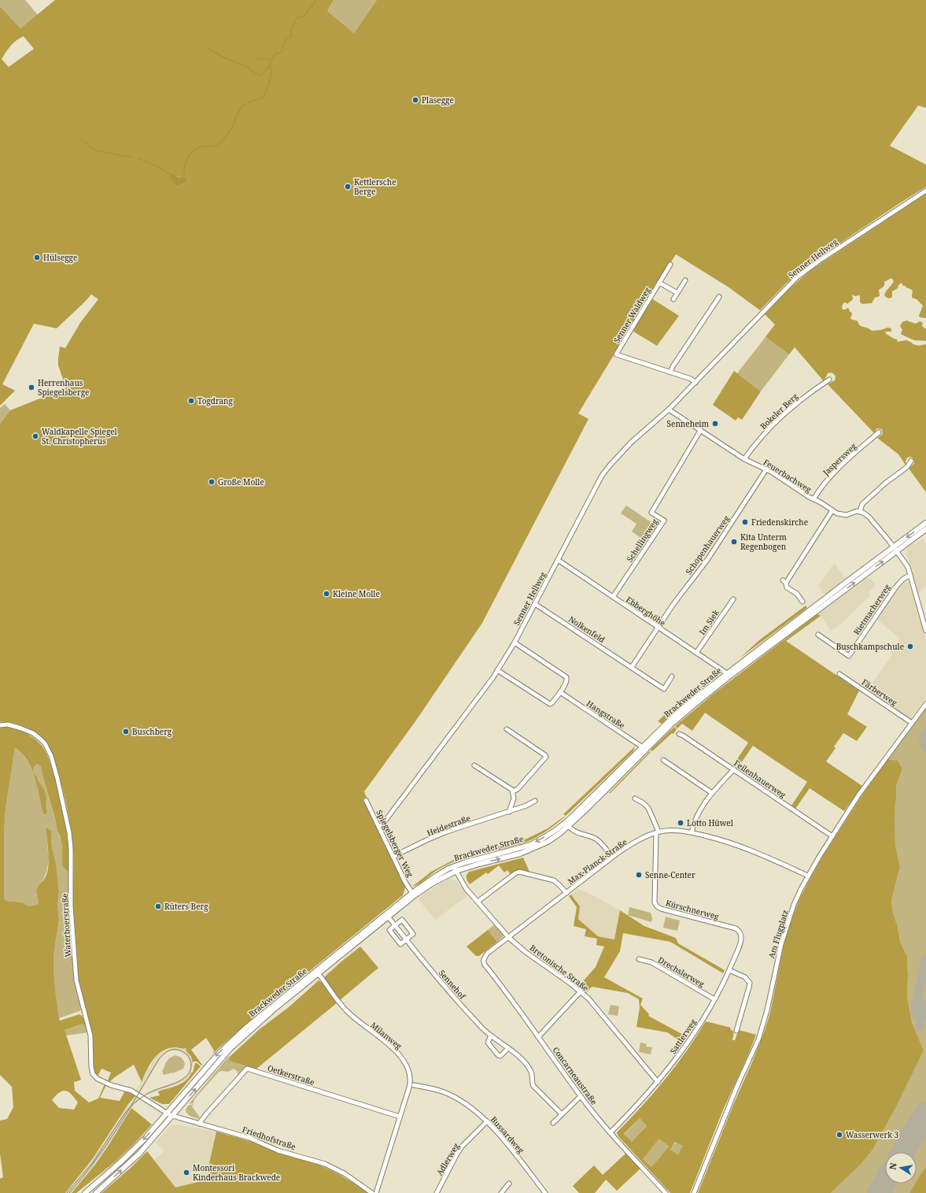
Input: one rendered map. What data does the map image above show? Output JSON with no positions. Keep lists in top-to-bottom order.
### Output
{
  "streets": {
    "main road": ["Brackweder Straße"],
    "street": [
      "Senner Hellweg",
      "Senner Waldweg",
      "Bokeler Berg",
      "Jaspersweg",
      "Feuerbachweg",
      "Schellingweg",
      "Schopenhauerweg",
      "Rietmacherweg",
      "Ebberghöhe",
      "Im Siek",
      "Nolkenfeld",
      "Färberweg",
      "Hangstraße",
      "Feilenhauerweg",
      "Heidestraße",
      "Spiegelsberger Weg",
      "Max-Planck-Straße",
      "Kürschnerweg",
      "Waterboerstraße",
      "Am Flugplatz",
      "Bretonische Straße",
      "Drechslerweg",
      "Sennehof",
      "Milanweg",
      "Sattlerweg",
      "Oetkerstraße",
      "Concarneaustraße",
      "Bussardweg",
      "Friedhofstraße",
      "Adlerweg"
    ]
  },
  "crossings": [
    ["Senner Hellweg", "Feuerbachweg"],
    ["Senner Hellweg", "Ebberghöhe"],
    ["Senner Hellweg", "Nolkenfeld"],
    ["Senner Hellweg", "Spiegelsberger Weg"],
    ["Bokeler Berg", "Feuerbachweg"],
    ["Jaspersweg", "Feuerbachweg"],
    ["Feuerbachweg", "Schellingweg"],
    ["Feuerbachweg", "Schopenhauerweg"],
    ["Schellingweg", "Ebberghöhe"],
    ["Schopenhauerweg", "Ebberghöhe"],
    ["Ebberghöhe", "Im Siek"],
    ["Ebberghöhe", "Brackweder Straße"],
    ["Brackweder Straße", "Hangstraße"],
    ["Brackweder Straße", "Spiegelsberger Weg"],
    ["Brackweder Straße", "Waterboerstraße"],
    ["Brackweder Straße", "Bretonische Straße"],
    ["Brackweder Straße", "Sennehof"],
    ["Brackweder Straße", "Milanweg"],
    ["Brackweder Straße", "Friedhofstraße"],
    ["Färberweg", "Am Flugplatz"],
    ["Feilenhauerweg", "Am Flugplatz"],
    ["Heidestraße", "Spiegelsberger Weg"],
    ["Max-Planck-Straße", "Kürschnerweg"],
    ["Max-Planck-Straße", "Am Flugplatz"],
    ["Max-Planck-Straße", "Bretonische Straße"],
    ["Max-Planck-Straße", "Concarneaustraße"],
    ["Kürschnerweg", "Sattlerweg"],
    ["Waterboerstraße", "Friedhofstraße"],
    ["Bretonische Straße", "Sattlerweg"],
    ["Drechslerweg", "Sattlerweg"],
    ["Milanweg", "Oetkerstraße"],
    ["Sattlerweg", "Concarneaustraße"],
    ["Oetkerstraße", "Friedhofstraße"],
    ["Bussardweg", "Adlerweg"]
  ],
  "places": [
    "Plasegge",
    "Kettlersche Berge",
    "Hülsegge",
    "Herrenhaus Spiegelsberge",
    "Togdrang",
    "Senneheim",
    "Waldkapelle Spiegel St. Christopherus",
    "Große Molle",
    "Friedenskirche",
    "Kita Unterm Regenbogen",
    "Kleine Molle",
    "Buschkampschule",
    "Buschberg",
    "Lotto Hüwel",
    "Senne-Center",
    "Rüters Berg",
    "Wasserwerk 3",
    "Montessori Kinderhaus Brackwede"
  ],
  "north": "left"
}
